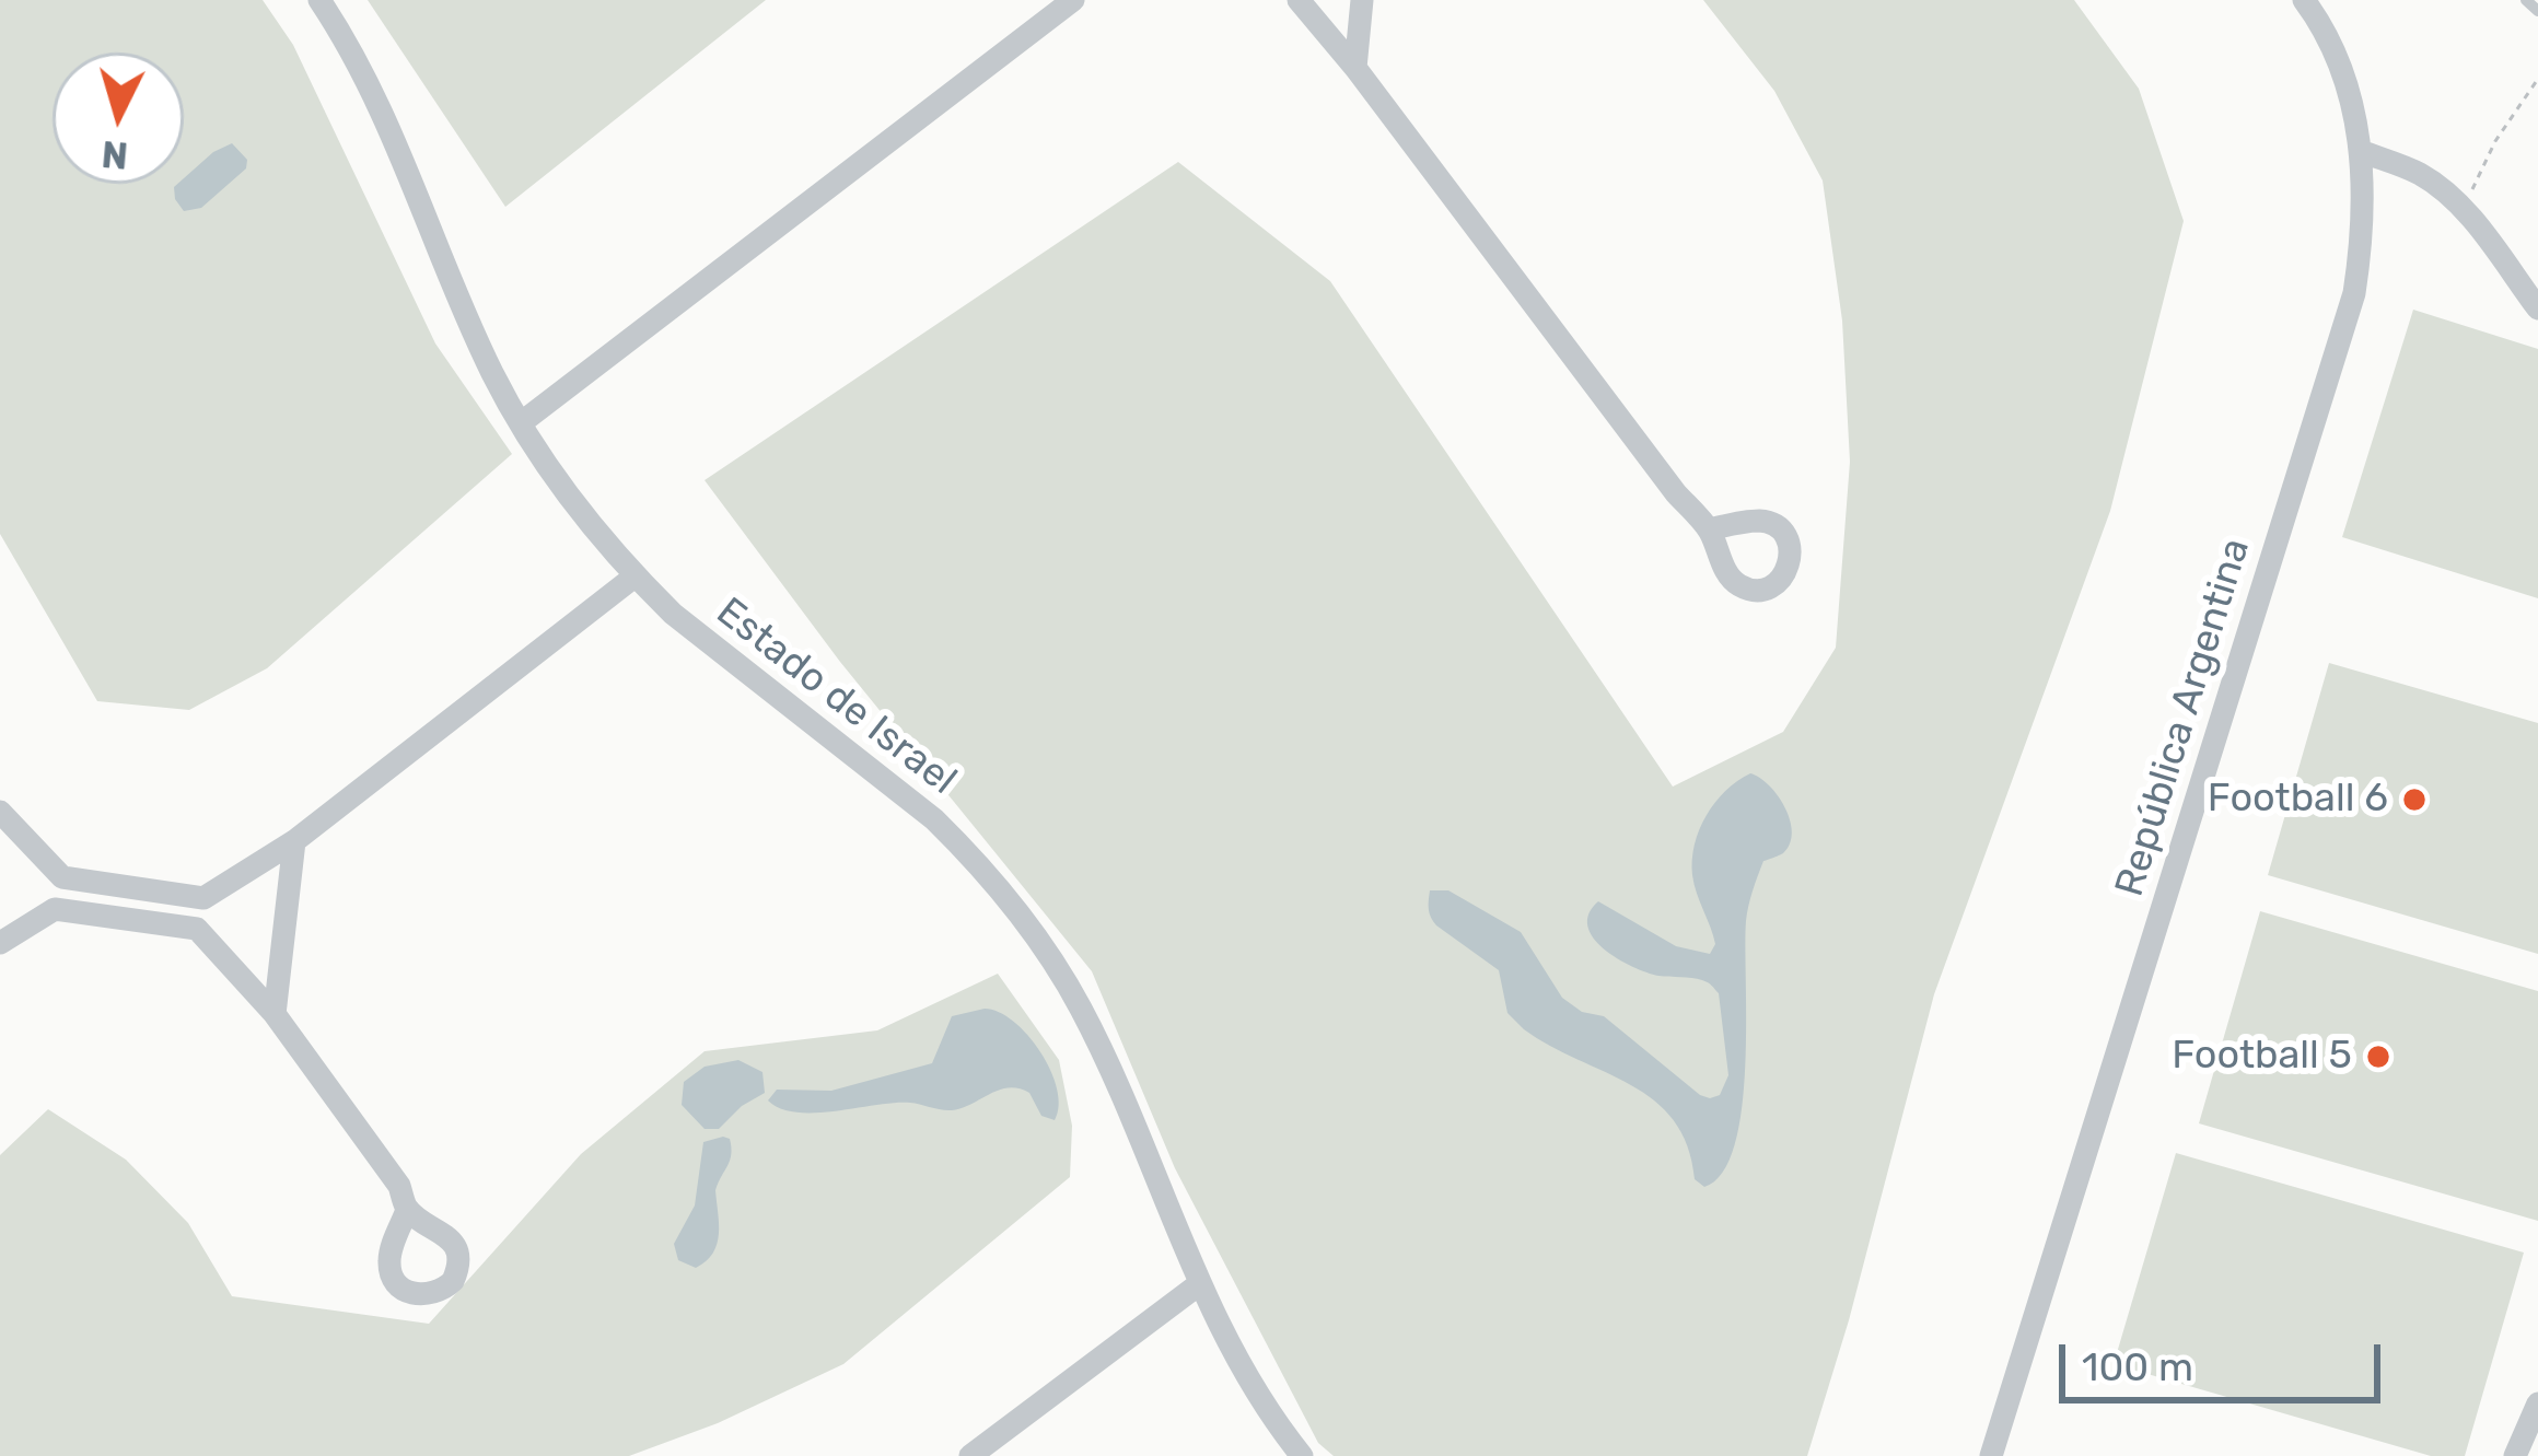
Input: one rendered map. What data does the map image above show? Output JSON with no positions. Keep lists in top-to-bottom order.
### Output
{
  "streets": {
    "street": ["Estado de Israel", "República Argentina"]
  },
  "places": ["Football 6", "Football 5"],
  "scale_bar": "100 m",
  "north": "bottom"
}
